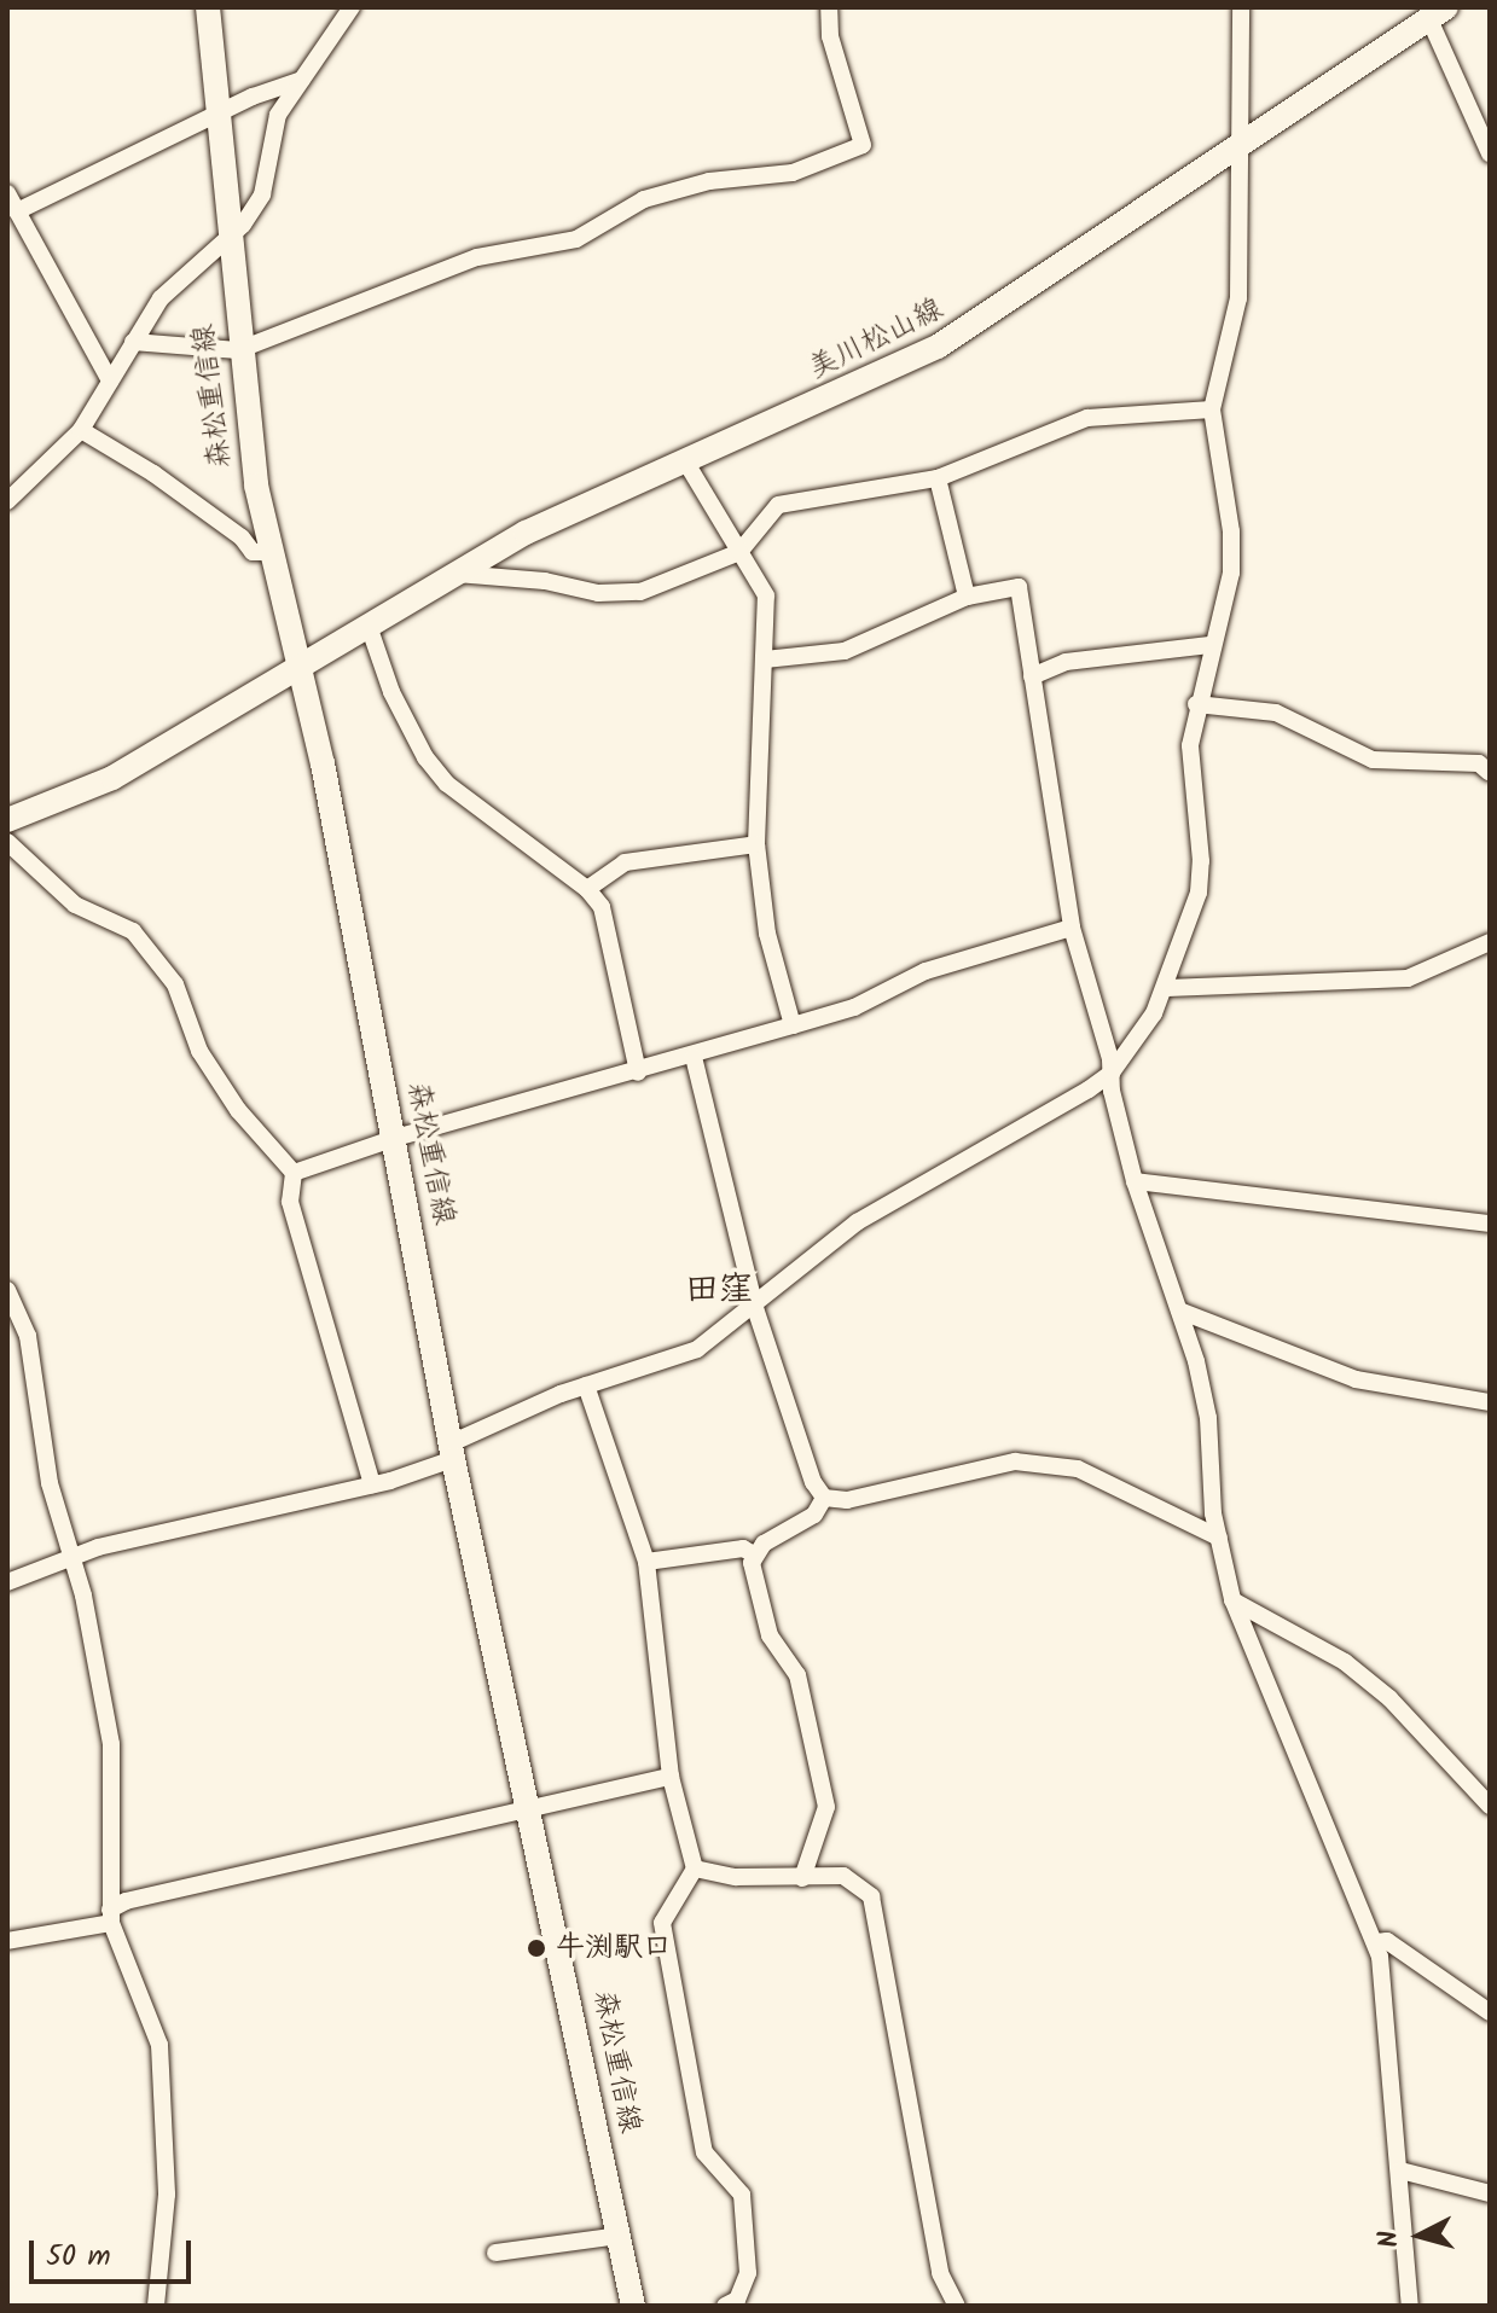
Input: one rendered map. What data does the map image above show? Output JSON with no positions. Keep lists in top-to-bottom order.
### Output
{
  "streets": {
    "main road": ["美川松山線", "森松重信線"]
  },
  "crossings": [
    ["美川松山線", "森松重信線"]
  ],
  "districts": ["田窪"],
  "places": ["牛渕駅口"],
  "scale_bar": "50 m",
  "north": "left"
}
